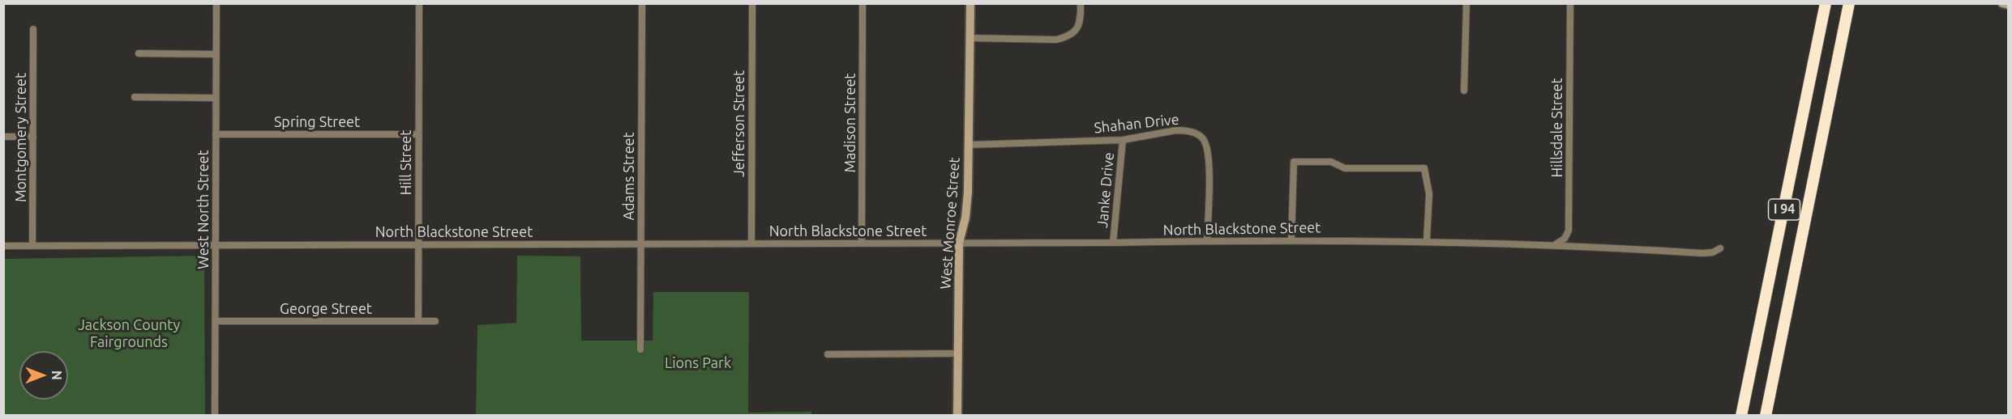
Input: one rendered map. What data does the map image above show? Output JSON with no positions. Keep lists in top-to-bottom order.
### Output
{
  "streets": {
    "highway": ["I 94"],
    "street": [
      "Spring Street",
      "Madison Street",
      "Jefferson Street",
      "Shahan Drive",
      "Hillsdale Street",
      "Montgomery Street",
      "Hill Street",
      "Adams Street",
      "Janke Drive",
      "West North Street",
      "West Monroe Street",
      "North Blackstone Street",
      "George Street"
    ]
  },
  "crossings": [
    ["Spring Street", "Hill Street"],
    ["Spring Street", "West North Street"],
    ["Madison Street", "North Blackstone Street"],
    ["Jefferson Street", "North Blackstone Street"],
    ["Shahan Drive", "Janke Drive"],
    ["Shahan Drive", "West Monroe Street"],
    ["Shahan Drive", "North Blackstone Street"],
    ["Hillsdale Street", "North Blackstone Street"],
    ["Montgomery Street", "North Blackstone Street"],
    ["Hill Street", "North Blackstone Street"],
    ["Hill Street", "George Street"],
    ["Adams Street", "North Blackstone Street"],
    ["Janke Drive", "North Blackstone Street"],
    ["West North Street", "North Blackstone Street"],
    ["West North Street", "George Street"],
    ["West Monroe Street", "North Blackstone Street"]
  ],
  "parks": ["Jackson County Fairgrounds", "Lions Park"],
  "north": "right"
}
